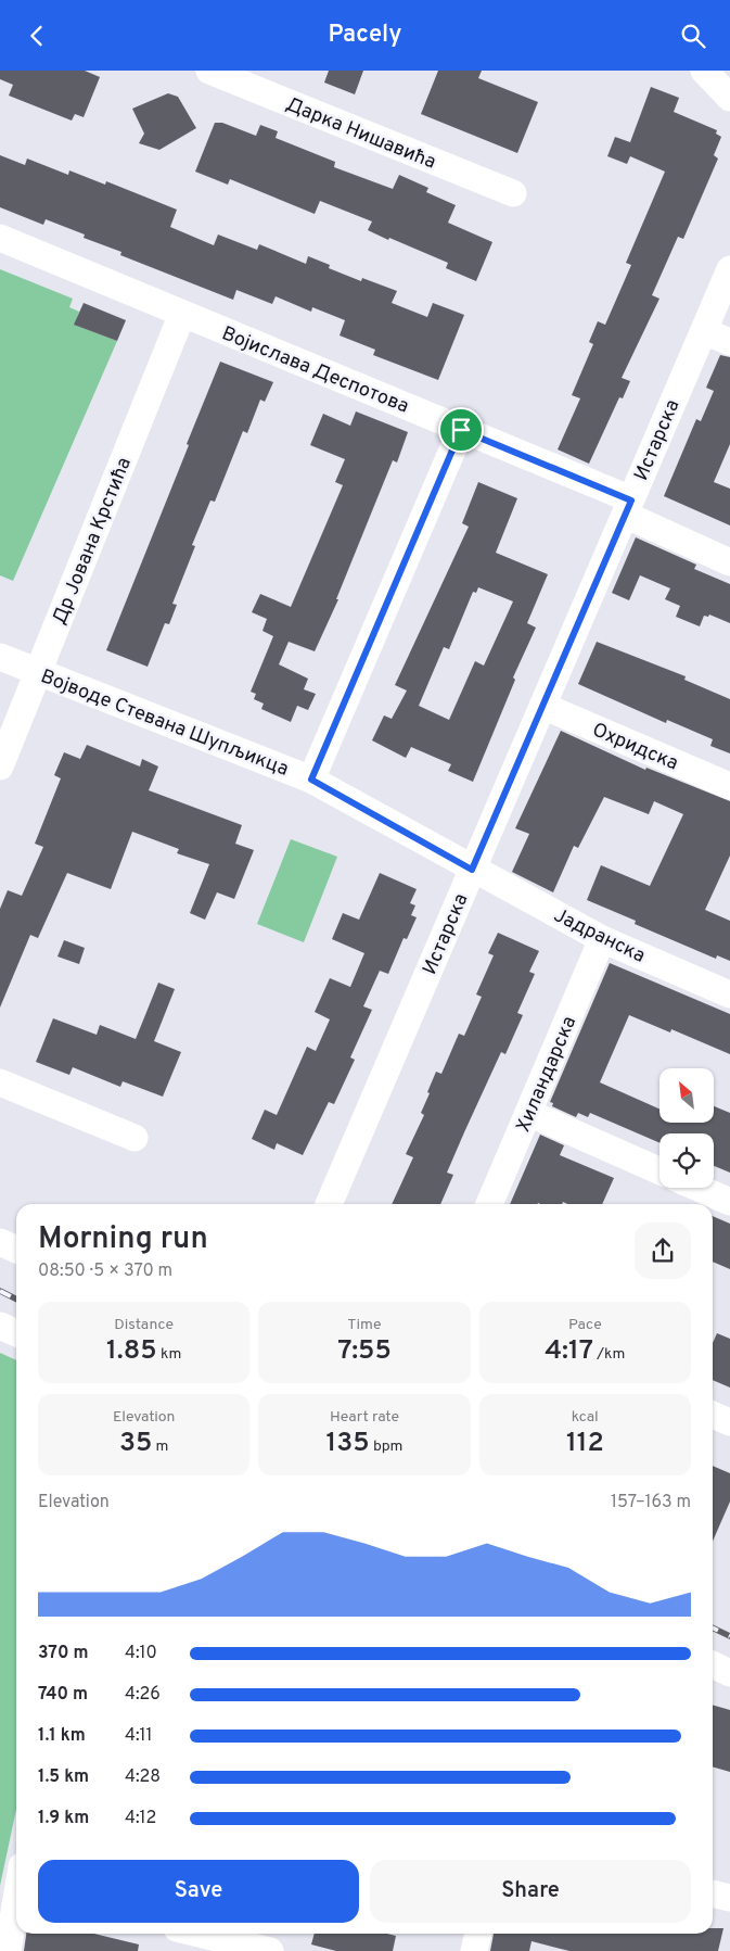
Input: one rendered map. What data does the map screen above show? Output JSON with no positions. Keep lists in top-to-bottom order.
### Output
{
  "streets": {
    "street": [
      "Дарка Нишавића",
      "Војислава Деспотова",
      "Истарска",
      "Др Јована Крстића",
      "Војводе Стевана Шупљикца",
      "Охридска",
      "Јадранска",
      "Хиландарска"
    ]
  },
  "crossings": [
    ["Војислава Деспотова", "Истарска"],
    ["Војислава Деспотова", "Др Јована Крстића"],
    ["Истарска", "Војводе Стевана Шупљикца"],
    ["Истарска", "Охридска"],
    ["Истарска", "Јадранска"],
    ["Др Јована Крстића", "Војводе Стевана Шупљикца"],
    ["Војводе Стевана Шупљикца", "Јадранска"],
    ["Јадранска", "Хиландарска"]
  ],
  "north": "top left",
  "page": {
    "header": "Pacely",
    "heading": ["Morning run", "08:50 · 5 × 370 m"],
    "stats": [
      ["Distance", "1.85 km"],
      ["Time", "7:55"],
      ["Pace", "4:17 /km"],
      ["Elevation", "35 m"],
      ["Heart rate", "135 bpm"],
      ["kcal", "112"]
    ],
    "chart": ["Elevation", "157–163 m"],
    "list": [
      {
        "name": "370 m",
        "note": "4:10"
      },
      {
        "name": "740 m",
        "note": "4:26"
      },
      {
        "name": "1.1 km",
        "note": "4:11"
      },
      {
        "name": "1.5 km",
        "note": "4:28"
      },
      {
        "name": "1.9 km",
        "note": "4:12"
      }
    ],
    "buttons": ["Save", "Share"]
  }
}
